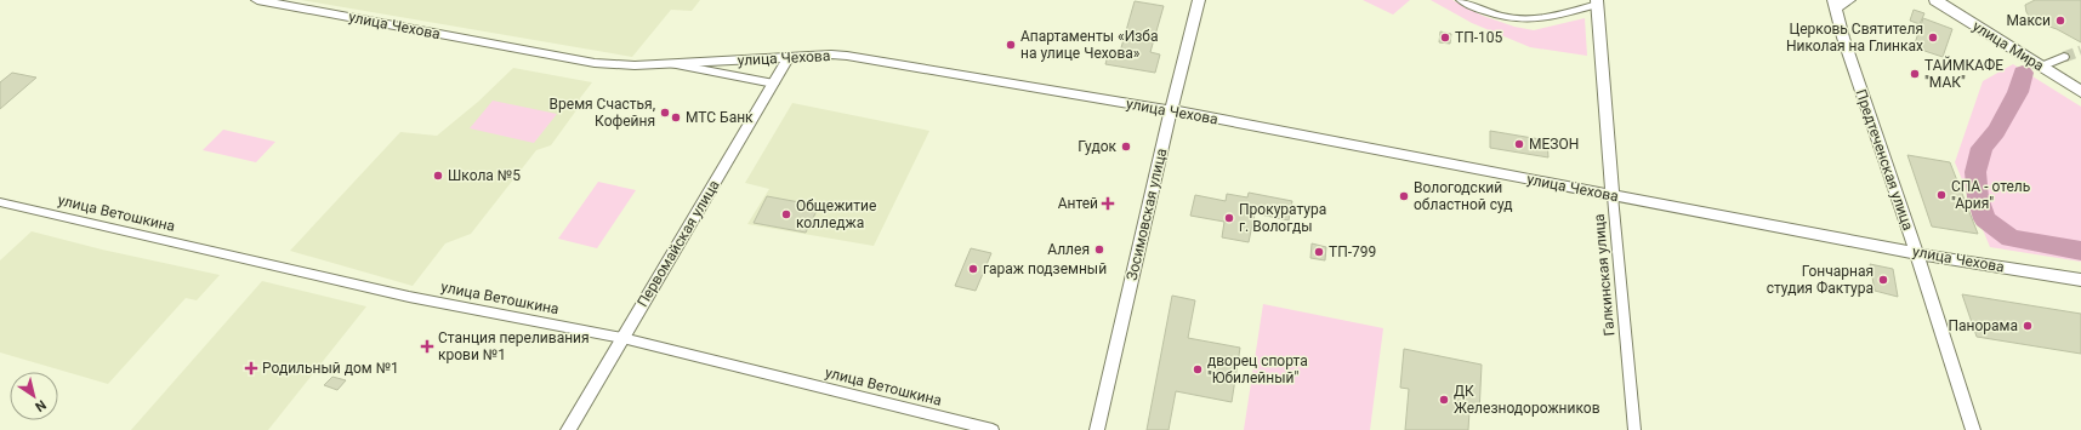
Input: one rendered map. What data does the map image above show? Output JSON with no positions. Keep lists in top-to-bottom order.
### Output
{
  "streets": {
    "main road": ["улица Мира"],
    "street": [
      "улица Чехова",
      "Предтеченская улица",
      "улица Ветошкина",
      "Зосимовская улица",
      "Первомайская улица",
      "Галкинская улица"
    ]
  },
  "crossings": [
    ["улица Чехова", "Предтеченская улица"],
    ["улица Чехова", "Зосимовская улица"],
    ["улица Чехова", "Первомайская улица"],
    ["улица Чехова", "Галкинская улица"],
    ["улица Ветошкина", "Первомайская улица"]
  ],
  "places": {
    "other": [
      "Макси",
      "ТП-105",
      "Церковь Святителя Николая на Глинках",
      "Апартаменты «Изба на улице Чехова»",
      "ТАЙМКАФЕ \"МАК\"",
      "Время Счастья, Кофейня",
      "МТС Банк",
      "МЕЗОН",
      "Гудок",
      "Школа №5",
      "СПА - отель \"Ария\"",
      "Вологодский областной суд",
      "Общежитие колледжа",
      "Прокуратура г. Вологды",
      "Аллея",
      "ТП-799",
      "гараж подземный",
      "Гончарная студия Фактура",
      "Панорама",
      "дворец спорта \"Юбилейный\"",
      "ДК Железнодорожников"
    ],
    "health": ["Антей", "Станция переливания крови №1", "Родильный дом №1"]
  },
  "north": "bottom right"
}
